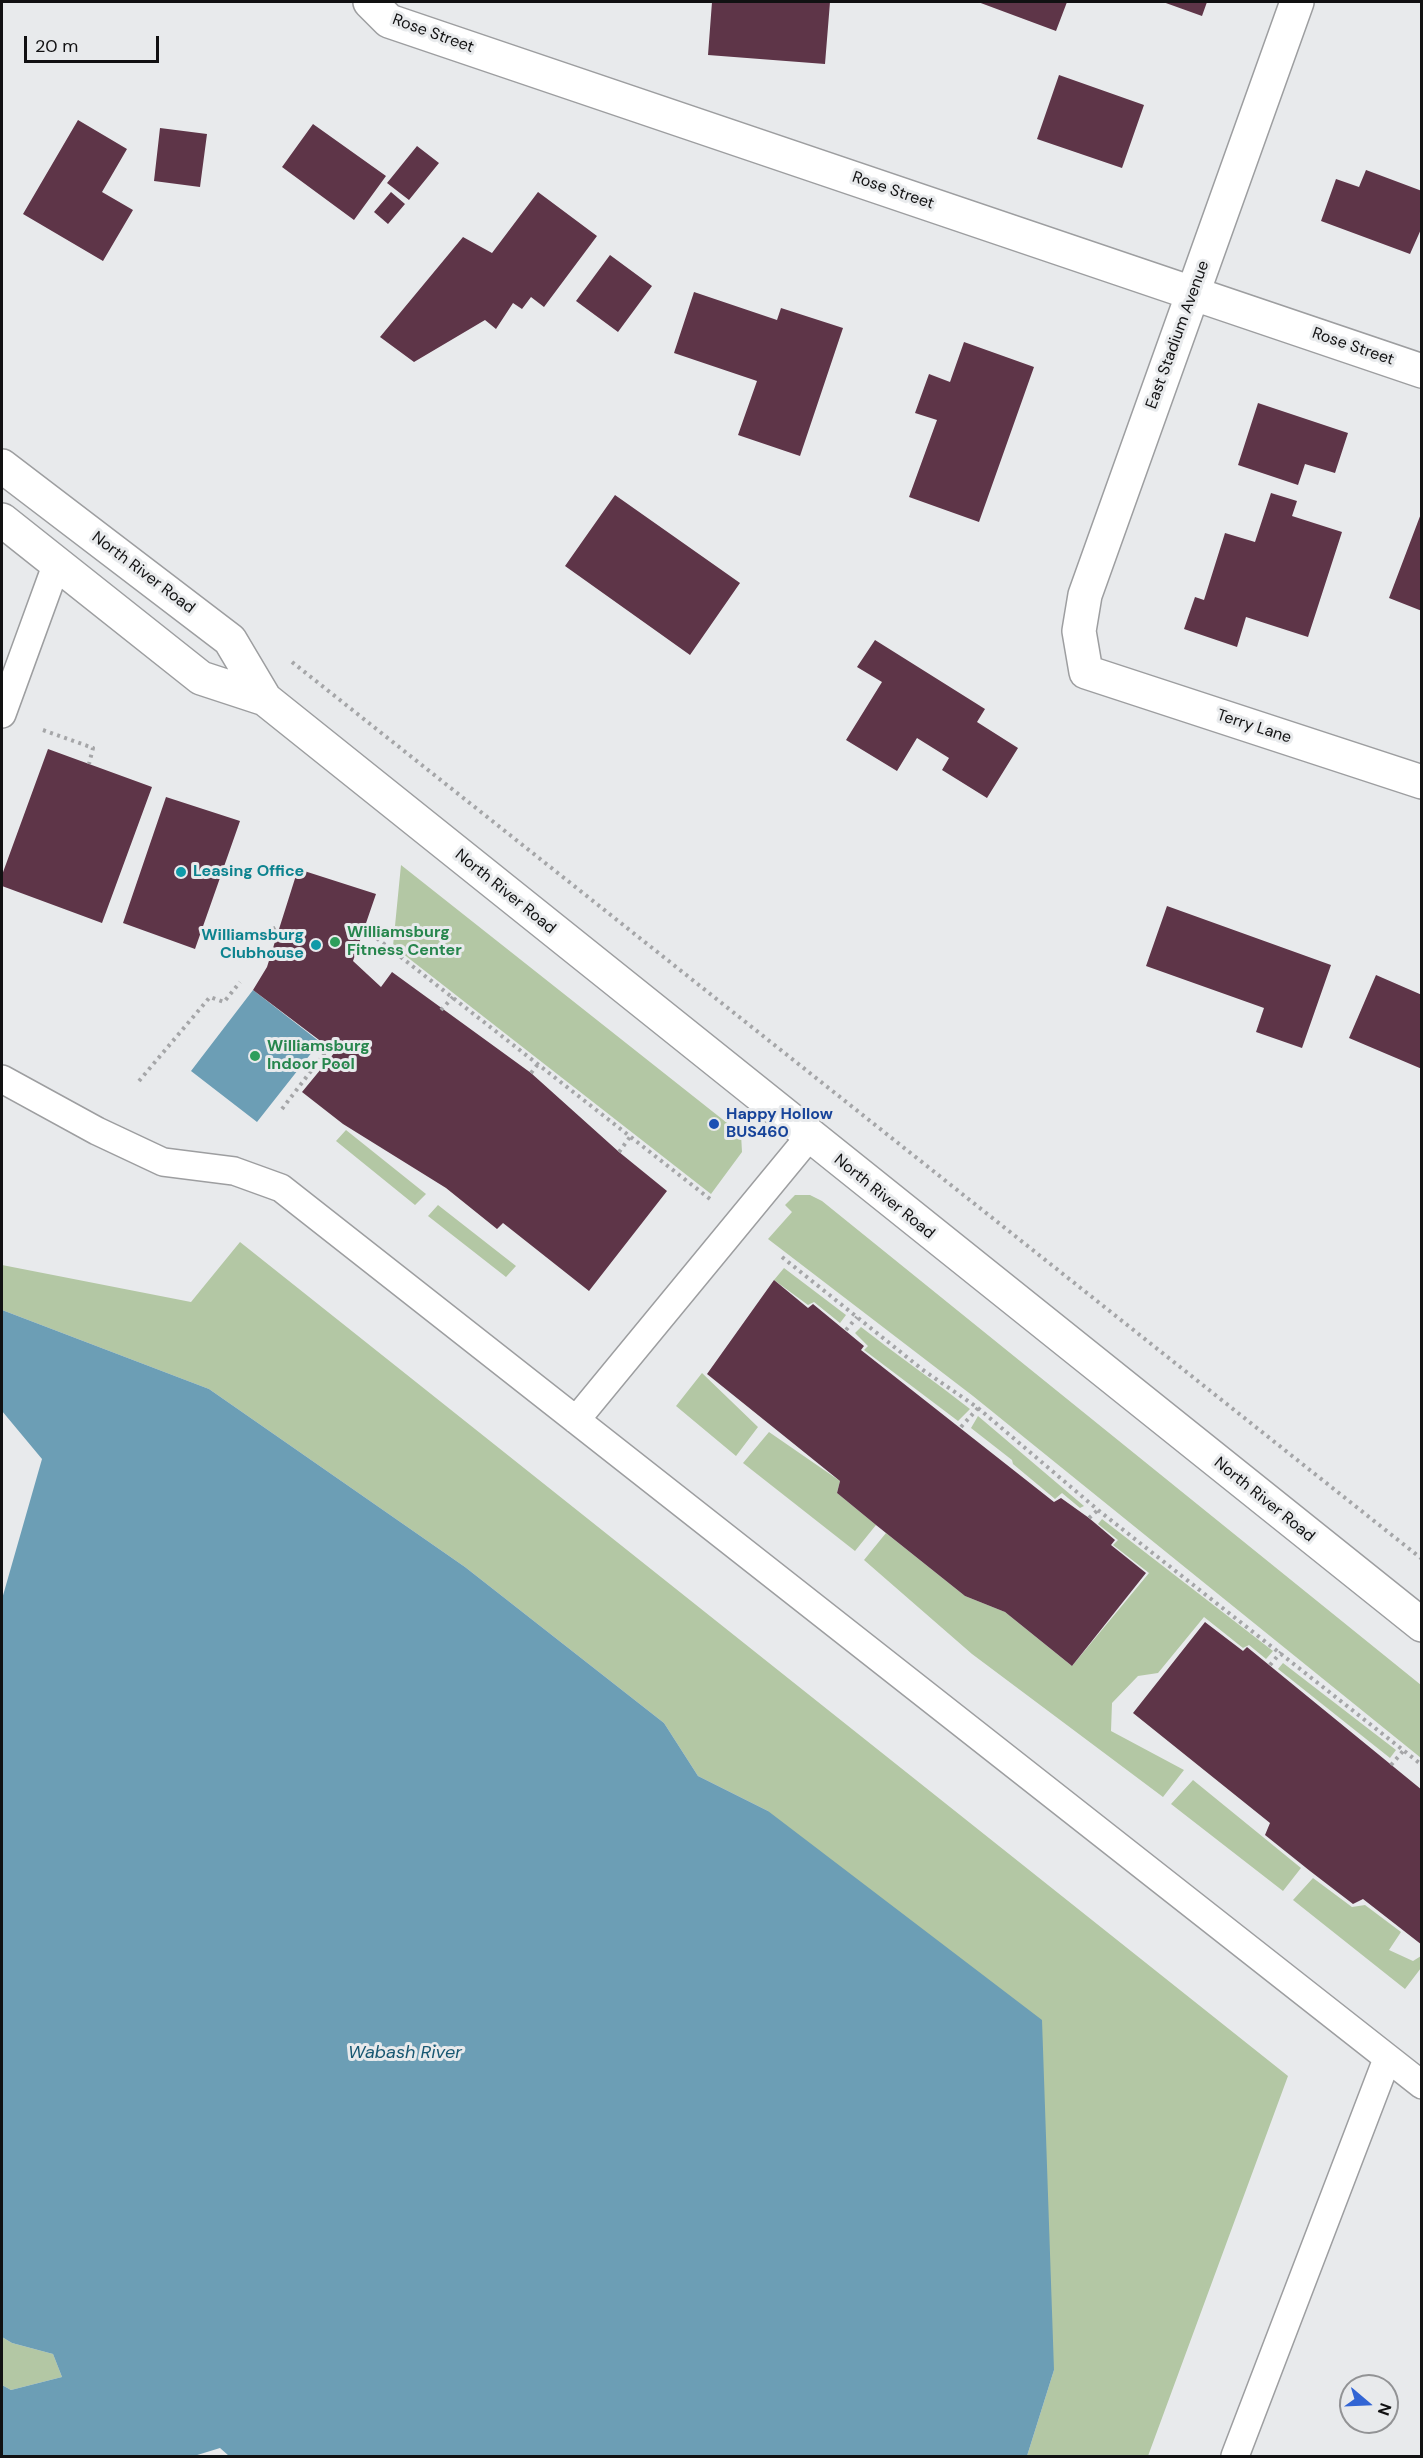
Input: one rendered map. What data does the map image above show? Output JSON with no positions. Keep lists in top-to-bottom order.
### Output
{
  "streets": {
    "street": [
      "Rose Street",
      "East Stadium Avenue",
      "North River Road",
      "Terry Lane"
    ]
  },
  "crossings": [
    ["Rose Street", "East Stadium Avenue"],
    ["East Stadium Avenue", "Terry Lane"]
  ],
  "water": ["Wabash River"],
  "places": [
    "Leasing Office",
    "Williamsburg Fitness Center",
    "Williamsburg Clubhouse",
    "Williamsburg Indoor Pool",
    "Happy Hollow BUS460"
  ],
  "scale_bar": "20 m",
  "north": "right"
}
